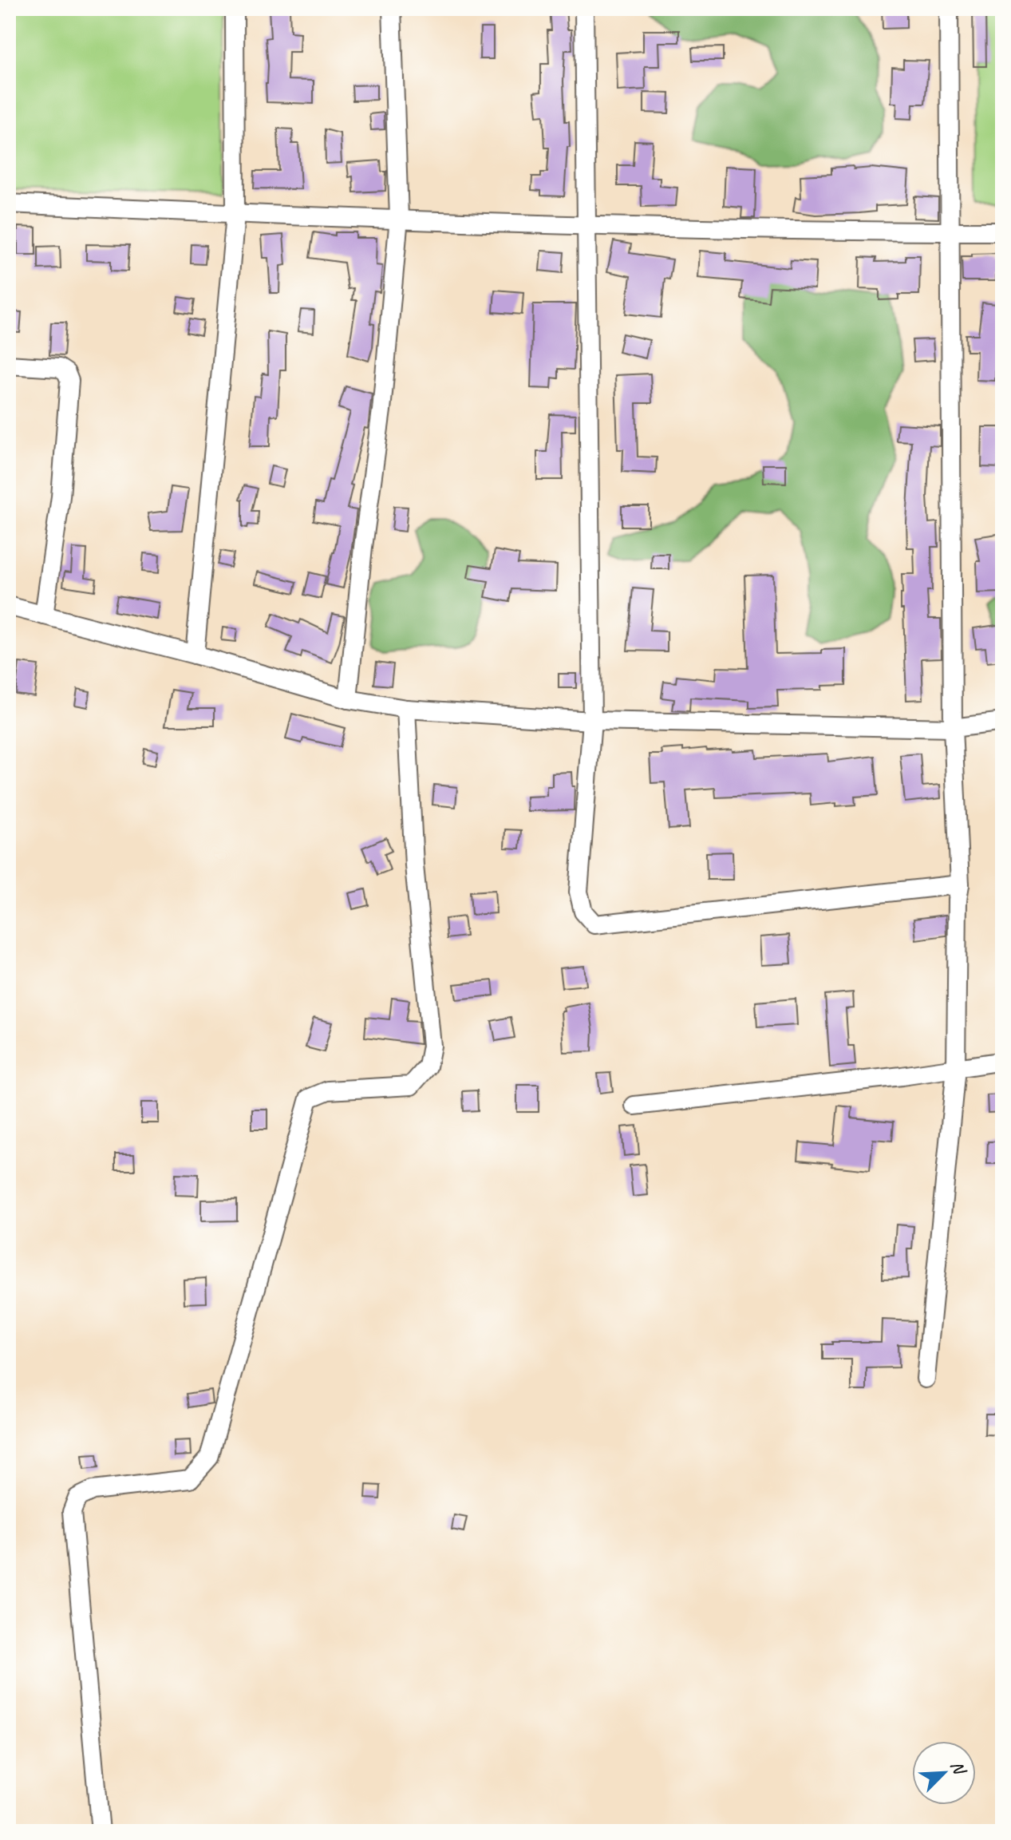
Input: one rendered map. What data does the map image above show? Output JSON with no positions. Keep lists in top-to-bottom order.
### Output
{
  "north": "top right"
}
